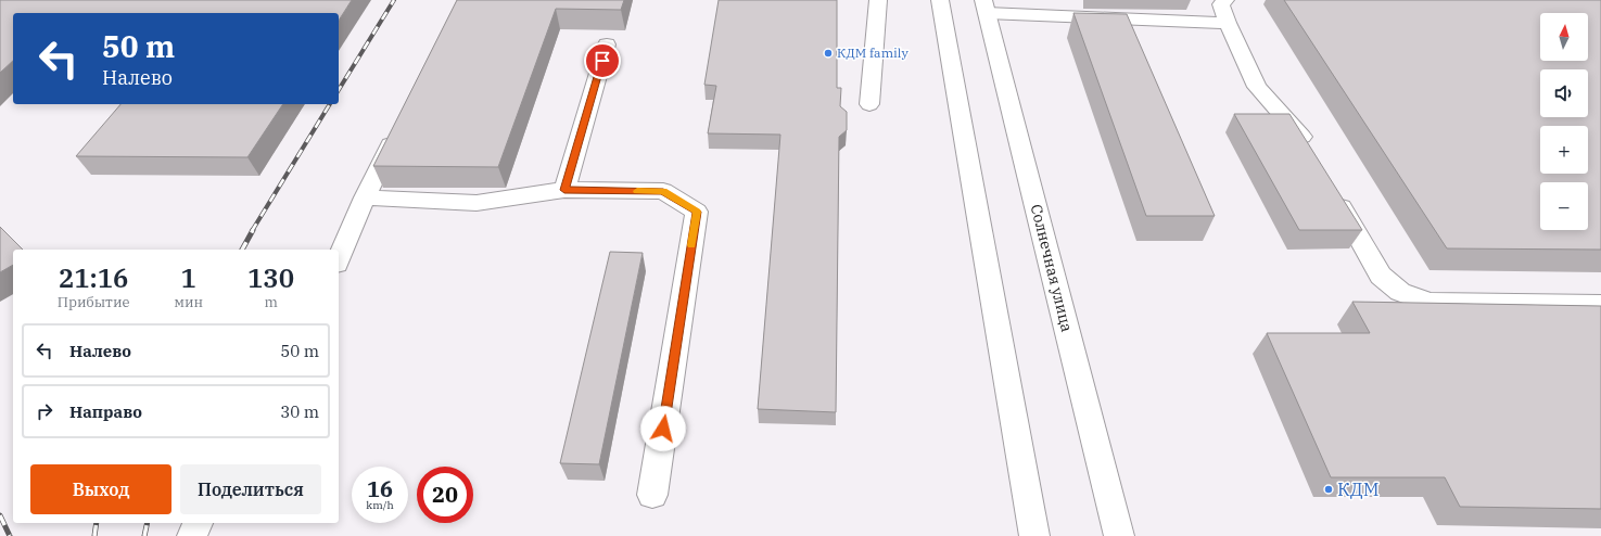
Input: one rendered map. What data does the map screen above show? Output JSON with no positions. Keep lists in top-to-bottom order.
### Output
{
  "streets": {
    "main road": ["Солнечная улица"]
  },
  "places": ["КДМ family", "КДМ"],
  "north": "top",
  "page": {
    "map_buttons": ["+", "−"],
    "turn": ["50 m", "Налево"],
    "eta": [
      "21:16",
      "Прибытие",
      "1",
      "мин",
      "130",
      "m"
    ],
    "list": [
      {
        "name": "Налево",
        "value": "50 m"
      },
      {
        "name": "Направо",
        "value": "30 m"
      }
    ],
    "buttons": ["Выход", "Поделиться"],
    "speed": "16 km/h",
    "limit": "20"
  }
}
